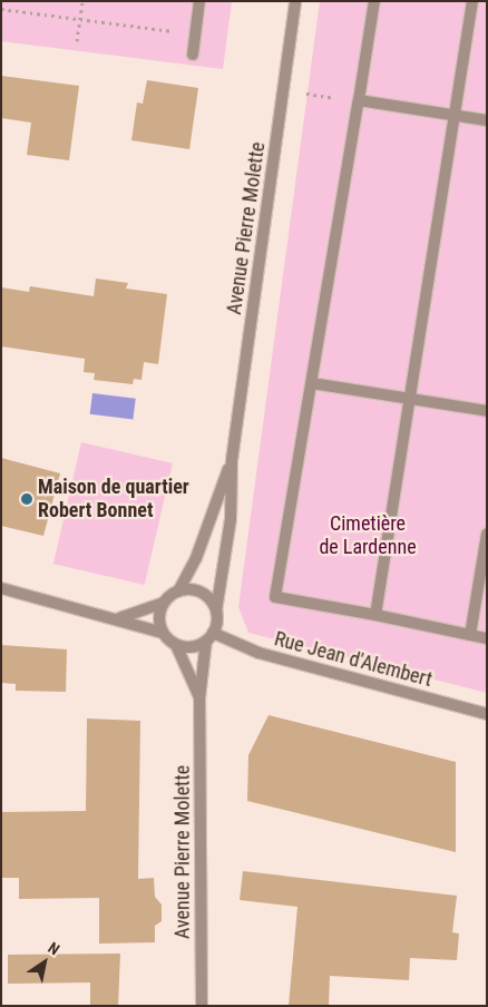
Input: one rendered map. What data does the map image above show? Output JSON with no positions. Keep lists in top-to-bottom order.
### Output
{
  "streets": {
    "street": ["Avenue Pierre Molette", "Rue Jean d'Alembert"]
  },
  "crossings": [
    ["Avenue Pierre Molette", "Rue Jean d'Alembert"]
  ],
  "parks": ["Cimetière de Lardenne"],
  "places": ["Maison de quartier Robert Bonnet"],
  "north": "top right"
}
